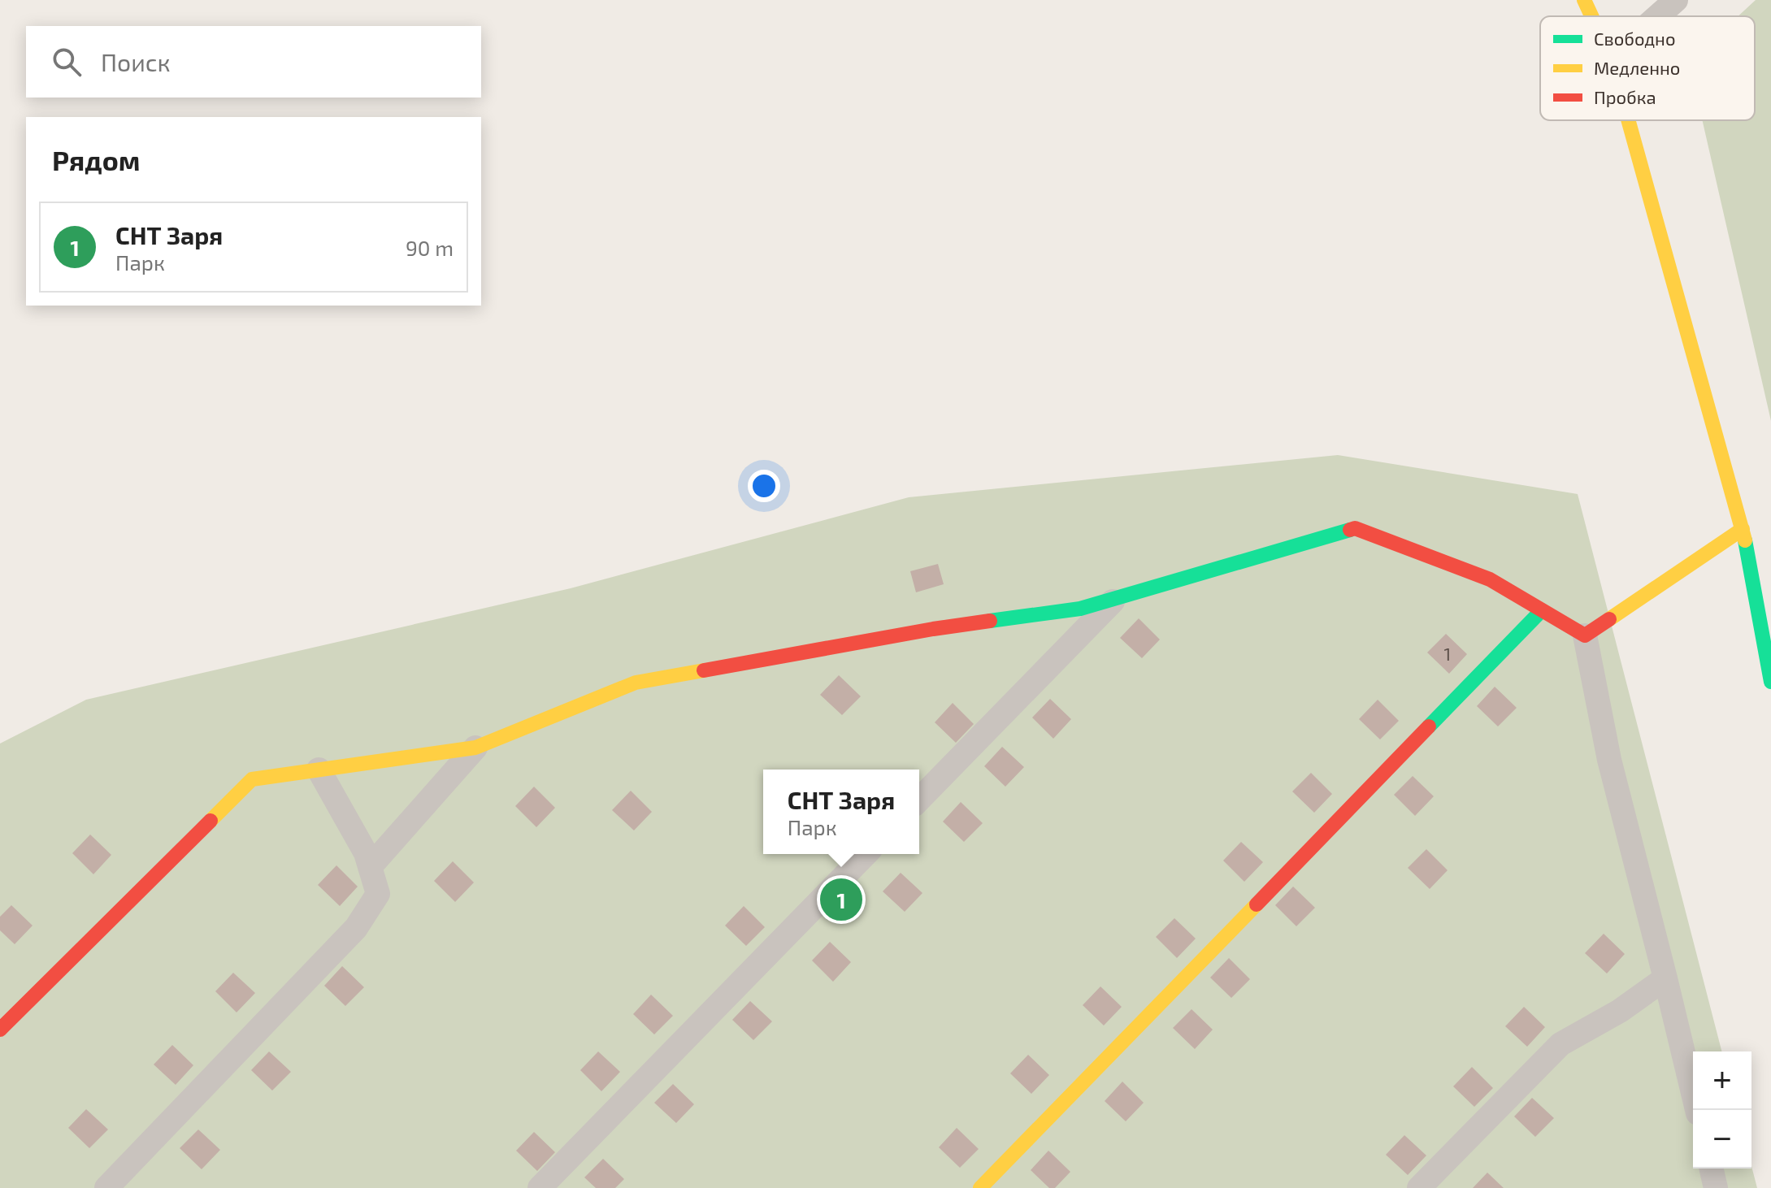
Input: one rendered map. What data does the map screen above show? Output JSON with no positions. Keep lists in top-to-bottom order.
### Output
{
  "house_numbers": ["1"],
  "legend": ["Свободно", "Медленно", "Пробка"],
  "page": {
    "search": "Поиск",
    "heading": "Рядом",
    "list": [
      {
        "mark": "1",
        "name": "СНТ Заря",
        "note": "Парк",
        "value": "90 m"
      }
    ],
    "popup": ["СНТ Заря", "Парк"],
    "pins": "1",
    "map_buttons": ["+", "−"]
  }
}
